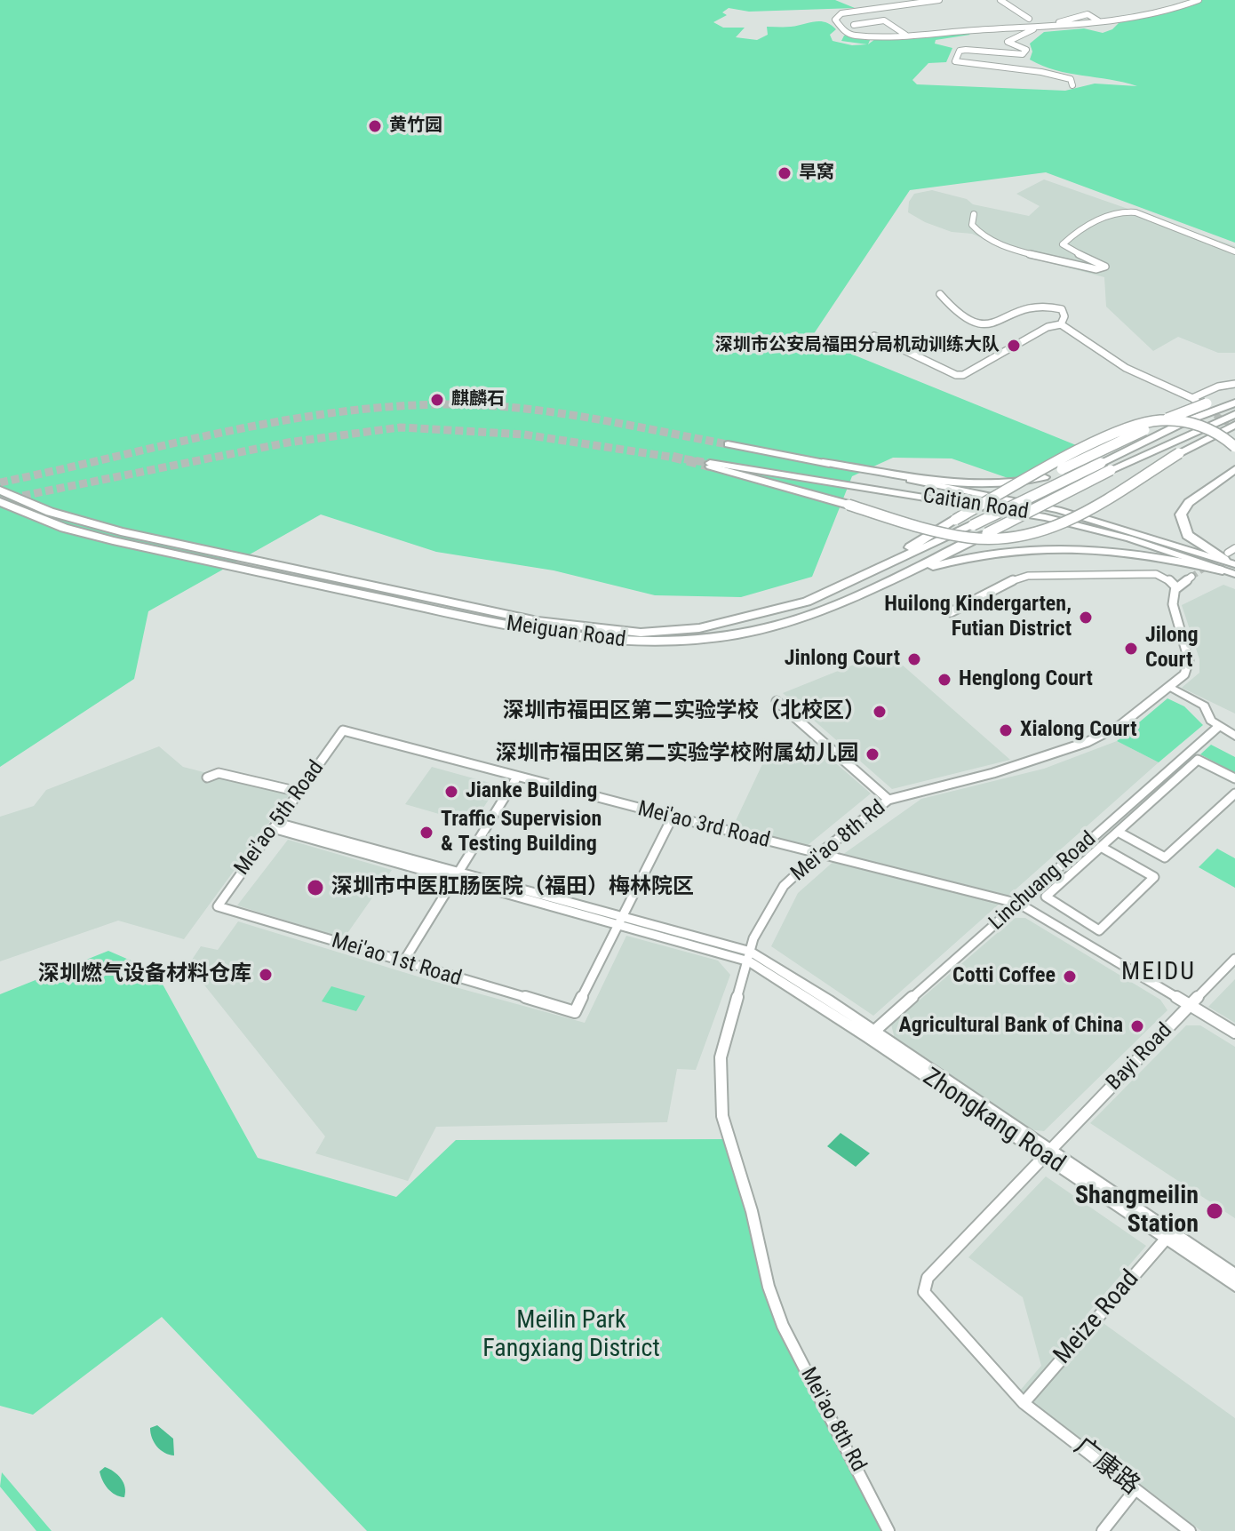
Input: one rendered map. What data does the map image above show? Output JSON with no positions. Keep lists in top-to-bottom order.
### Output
{
  "streets": {
    "highway": ["Meiguan Road"],
    "main road": ["Caitian Road", "Zhongkang Road"],
    "street": [
      "Mei'ao 5th Road",
      "Mei'ao 3rd Road",
      "Mei'ao 8th Rd",
      "Linchuang Road",
      "Mei'ao 1st Road",
      "Bayi Road",
      "Meize Road",
      "广康路"
    ]
  },
  "crossings": [
    ["Mei'ao 5th Road", "Mei'ao 3rd Road"],
    ["Mei'ao 5th Road", "Mei'ao 1st Road"],
    ["Mei'ao 3rd Road", "Mei'ao 8th Rd"],
    ["Mei'ao 3rd Road", "Linchuang Road"],
    ["Mei'ao 3rd Road", "Bayi Road"],
    ["Mei'ao 8th Rd", "Zhongkang Road"],
    ["Linchuang Road", "Zhongkang Road"],
    ["Bayi Road", "Zhongkang Road"],
    ["Bayi Road", "Meize Road"],
    ["Bayi Road", "广康路"],
    ["Zhongkang Road", "Meize Road"],
    ["Meize Road", "广康路"]
  ],
  "districts": ["MEIDU"],
  "parks": ["Meilin Park Fangxiang District"],
  "places": [
    "黄竹园",
    "旱窝",
    "深圳市公安局福田分局机动训练大队",
    "麒麟石",
    "Huilong Kindergarten, Futian District",
    "Jilong Court",
    "Jinlong Court",
    "Henglong Court",
    "深圳市福田区第二实验学校（北校区）",
    "Xialong Court",
    "深圳市福田区第二实验学校附属幼儿园",
    "Jianke Building",
    "Traffic Supervision & Testing Building",
    "深圳市中医肛肠医院（福田）梅林院区",
    "深圳燃气设备材料仓库",
    "Cotti Coffee",
    "Agricultural Bank of China",
    "Shangmeilin Station"
  ]
}
